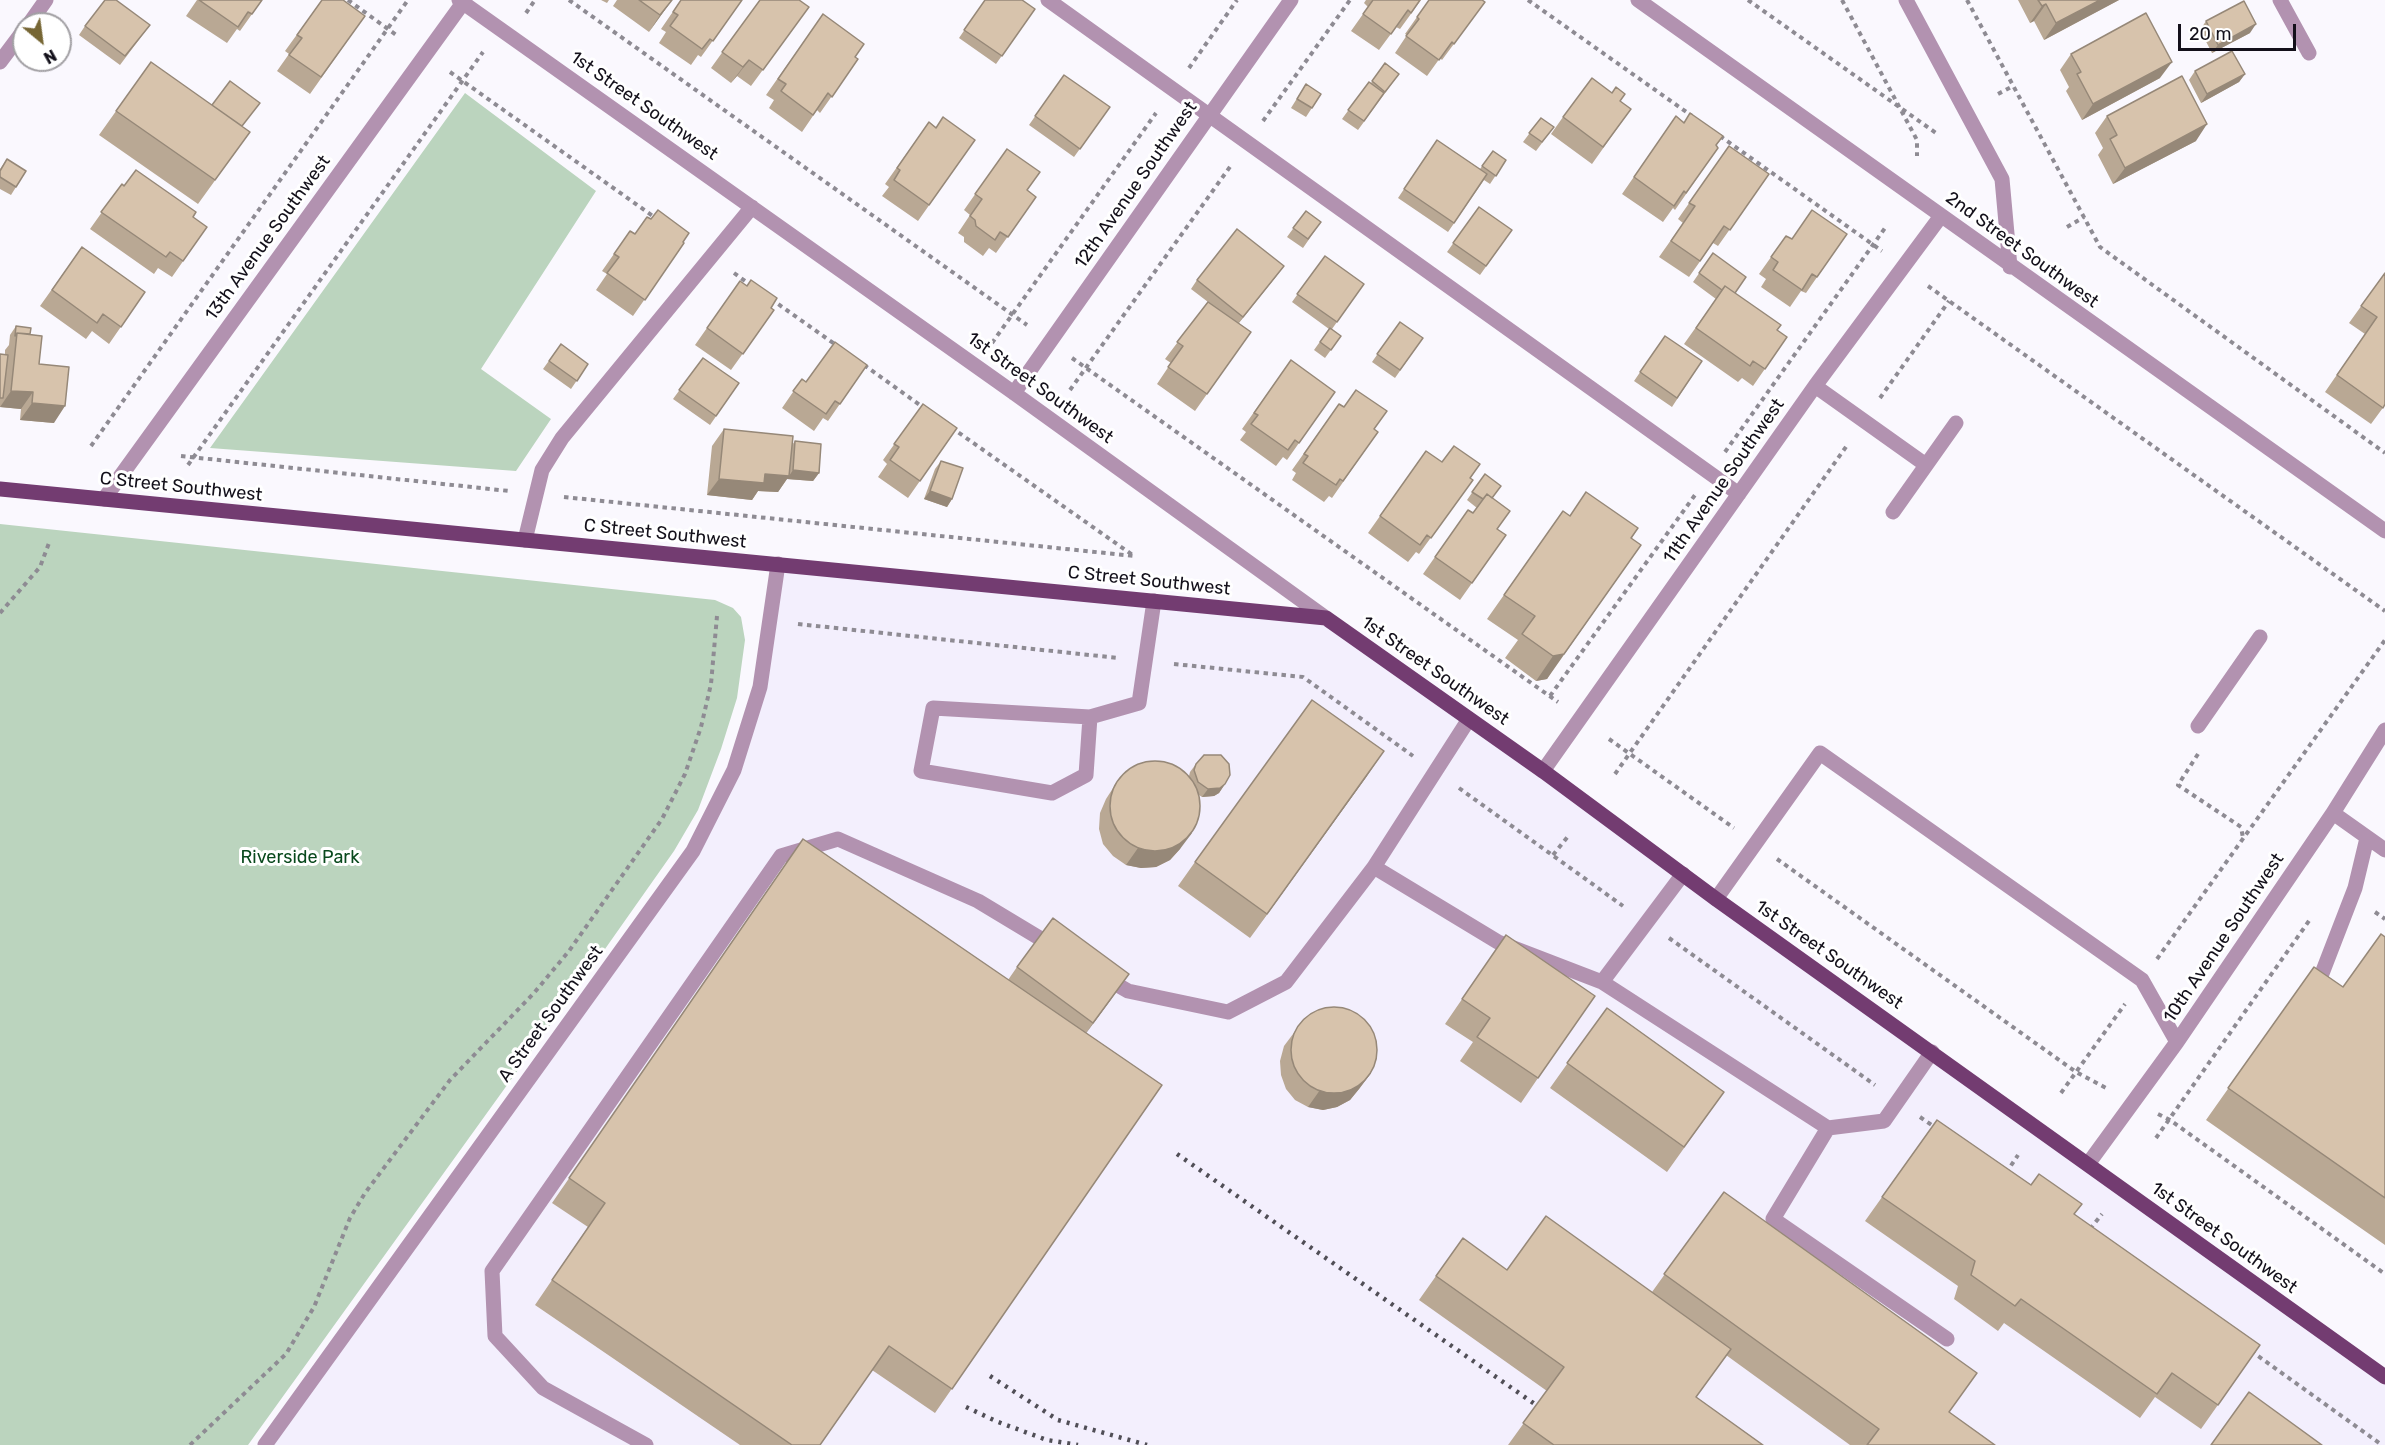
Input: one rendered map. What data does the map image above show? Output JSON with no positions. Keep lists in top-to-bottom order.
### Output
{
  "streets": {
    "main road": ["1st Street Southwest", "C Street Southwest"],
    "street": [
      "12th Avenue Southwest",
      "13th Avenue Southwest",
      "2nd Street Southwest",
      "11th Avenue Southwest",
      "10th Avenue Southwest",
      "A Street Southwest"
    ]
  },
  "crossings": [
    ["1st Street Southwest", "12th Avenue Southwest"],
    ["1st Street Southwest", "13th Avenue Southwest"],
    ["1st Street Southwest", "11th Avenue Southwest"],
    ["1st Street Southwest", "C Street Southwest"],
    ["1st Street Southwest", "10th Avenue Southwest"],
    ["13th Avenue Southwest", "C Street Southwest"],
    ["2nd Street Southwest", "11th Avenue Southwest"],
    ["C Street Southwest", "A Street Southwest"]
  ],
  "parks": ["Riverside Park"],
  "scale_bar": "20 m",
  "north": "bottom right"
}
